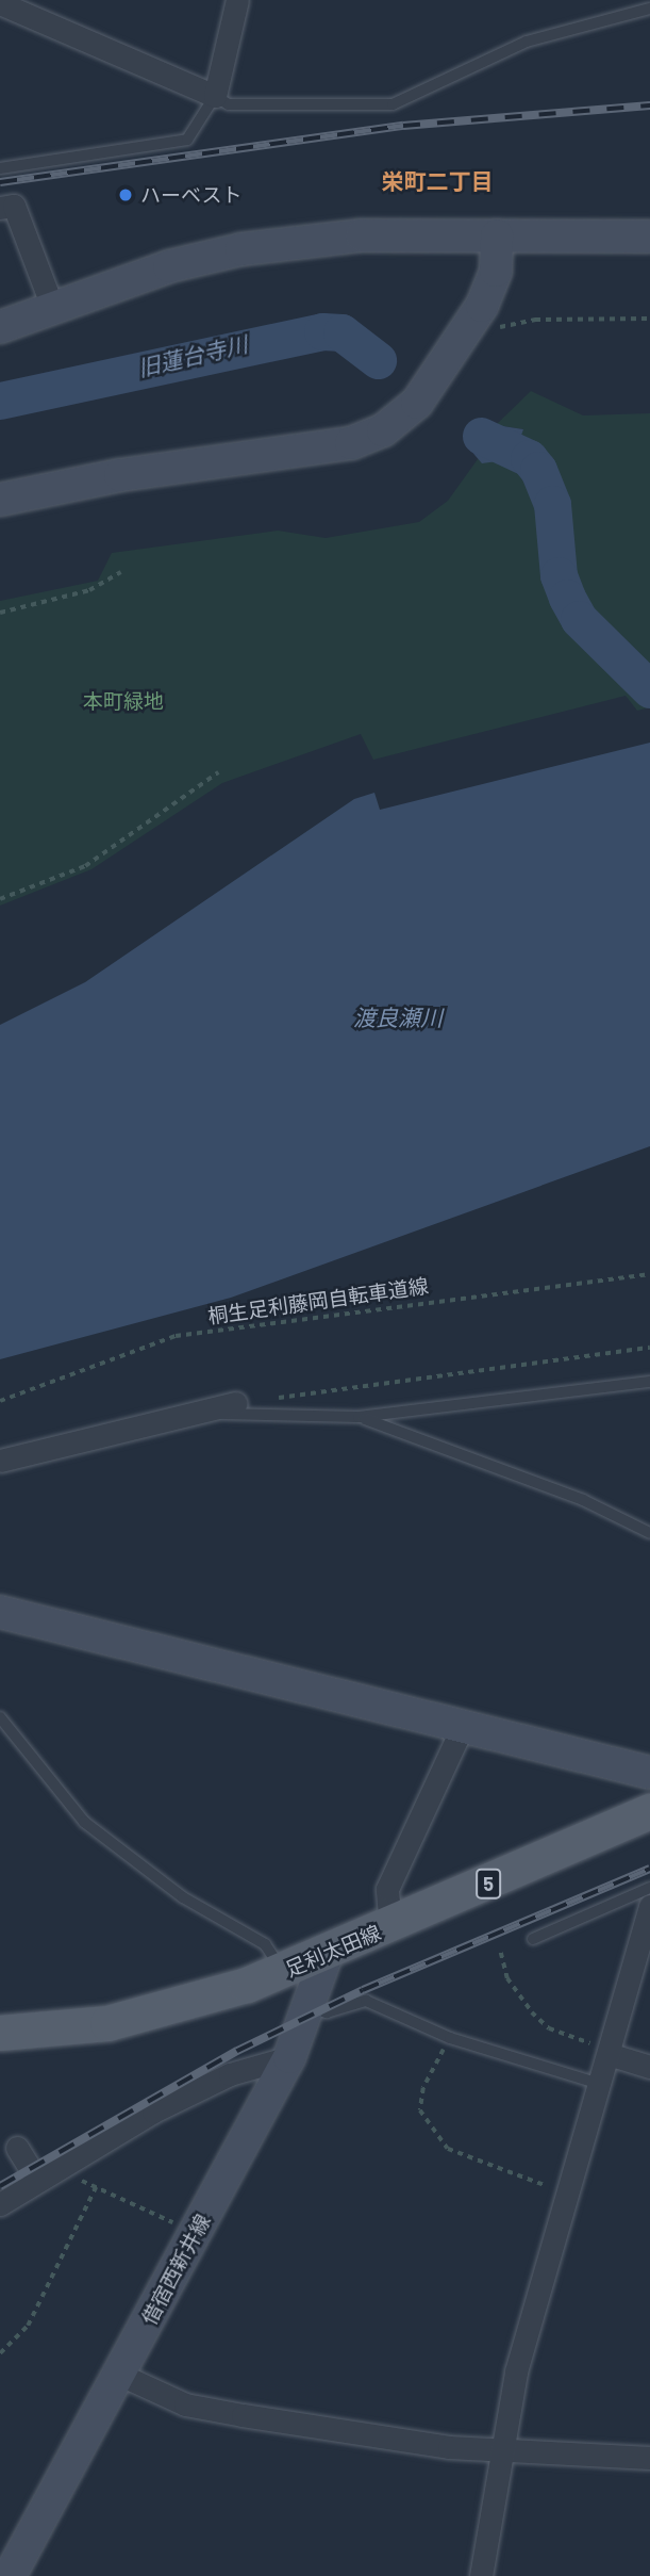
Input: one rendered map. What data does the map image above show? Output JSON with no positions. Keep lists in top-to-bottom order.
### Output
{
  "streets": {
    "main road": ["5", "足利太田線"],
    "street": ["借宿西新井線"],
    "path": ["桐生足利藤岡自転車道線"]
  },
  "crossings": [
    ["足利太田線", "借宿西新井線"]
  ],
  "districts": ["栄町二丁目"],
  "water": ["旧蓮台寺川", "渡良瀬川"],
  "parks": ["本町緑地"],
  "places": ["ハーベスト"]
}
